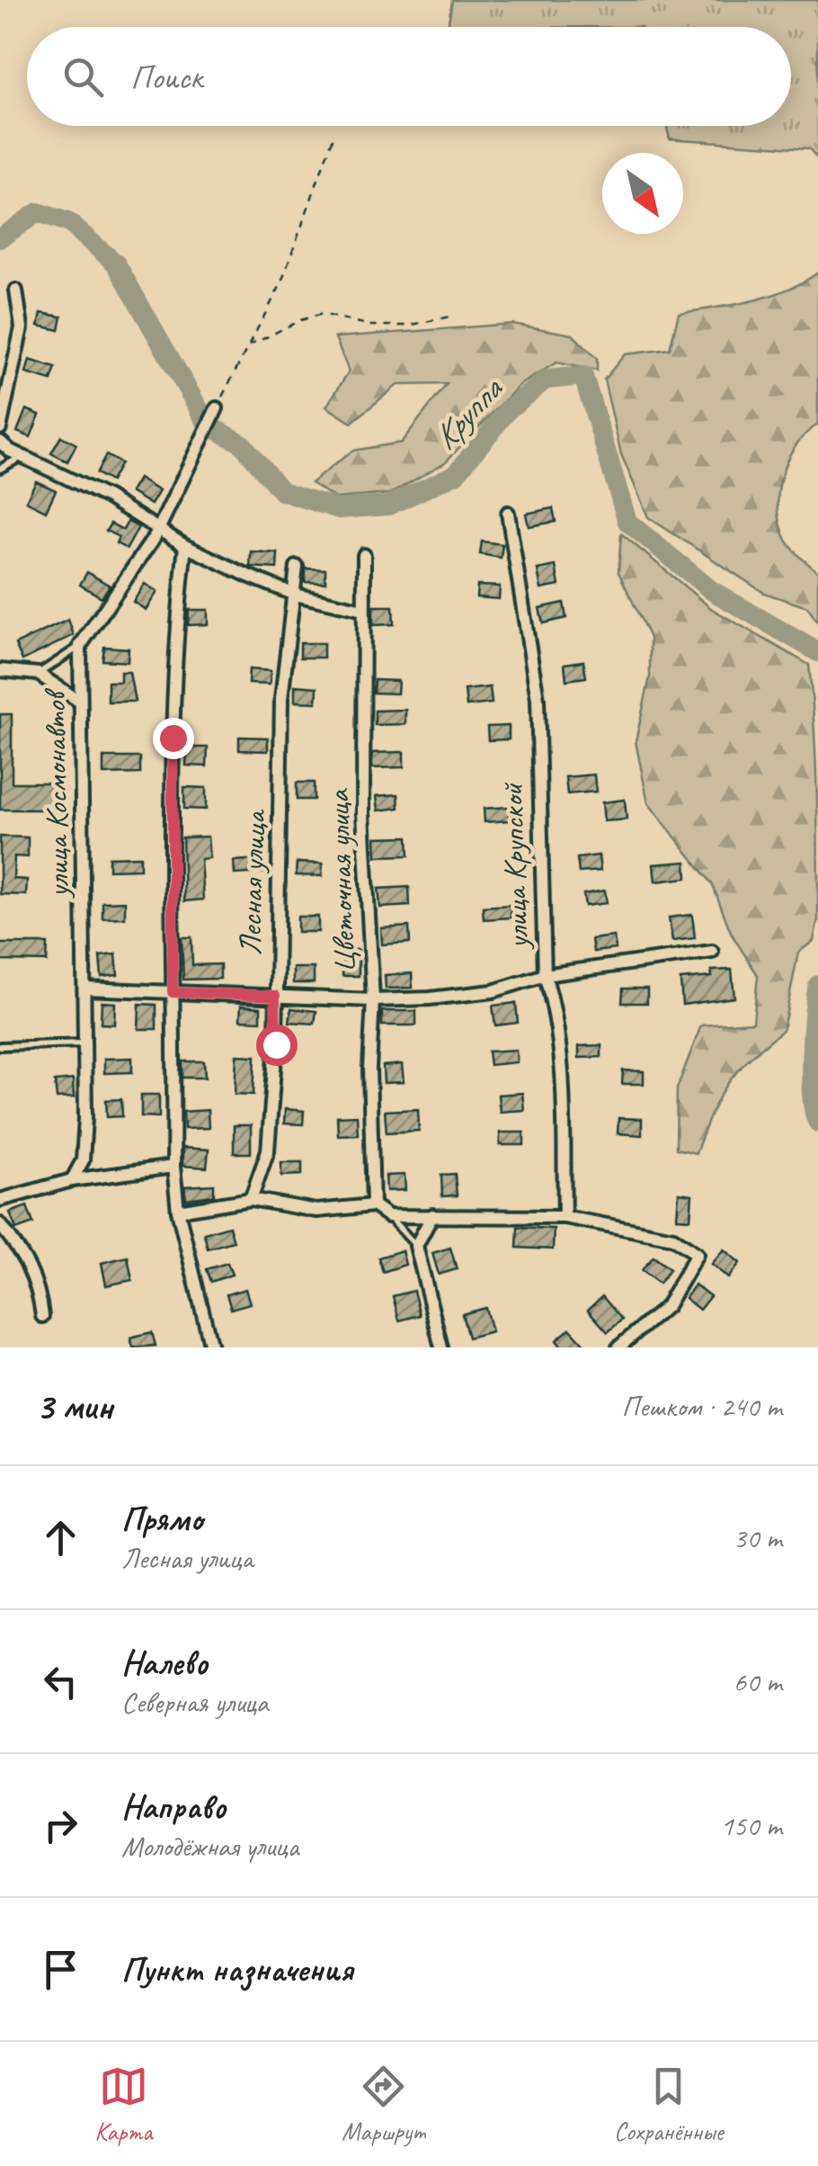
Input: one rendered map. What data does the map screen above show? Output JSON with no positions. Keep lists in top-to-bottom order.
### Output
{
  "streets": {
    "street": [
      "улица Космонавтов",
      "улица Крупской",
      "Цветочная улица",
      "Лесная улица"
    ]
  },
  "water": ["Круппа"],
  "north": "bottom right",
  "page": {
    "search": "Поиск",
    "heading": ["3 мин", "Пешком · 240 m"],
    "list": [
      ["Прямо", "Лесная улица", "30 m"],
      ["Налево", "Северная улица", "60 m"],
      ["Направо", "Молодёжная улица", "150 m"],
      "Пункт назначения"
    ],
    "nav": ["Карта", "Маршрут", "Сохранённые"]
  }
}
